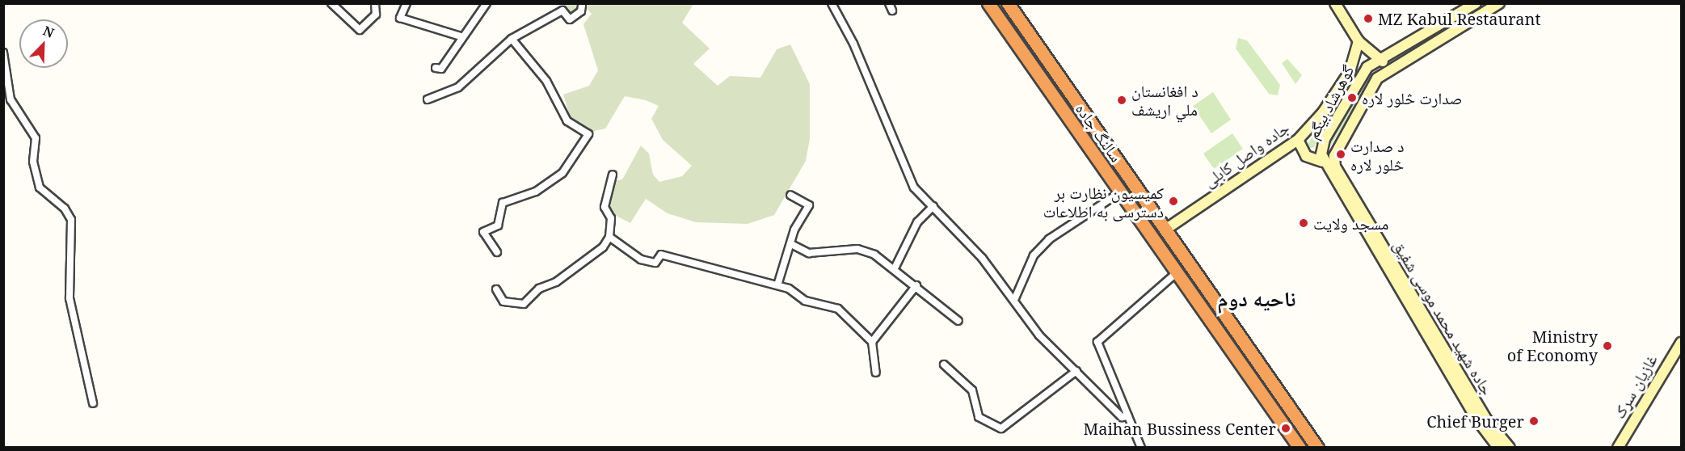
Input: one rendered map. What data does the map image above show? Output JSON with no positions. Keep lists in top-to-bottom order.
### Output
{
  "streets": {
    "highway": ["سالنگ جاده"],
    "main road": [
      "گوهرشاد بیگم",
      "جاده واصل کابلی",
      "جاده شهید محمد موسی شفیق",
      "غازیان سړک"
    ]
  },
  "crossings": [
    ["گوهرشاد بیگم", "جاده شهید محمد موسی شفیق"],
    ["سالنگ جاده", "جاده واصل کابلی"]
  ],
  "districts": ["ناحیه دوم"],
  "places": [
    "MZ Kabul Restaurant",
    "صدارت څلور لاره",
    "د افغانستان ملي اریشف",
    "د صدارت څلور لاره",
    "کمیسیون نظارت بر دسترسی به اطلاعات",
    "مسجد ولایت",
    "Ministry of Economy",
    "Chief Burger",
    "Maihan Bussiness Center"
  ],
  "north": "top right"
}
